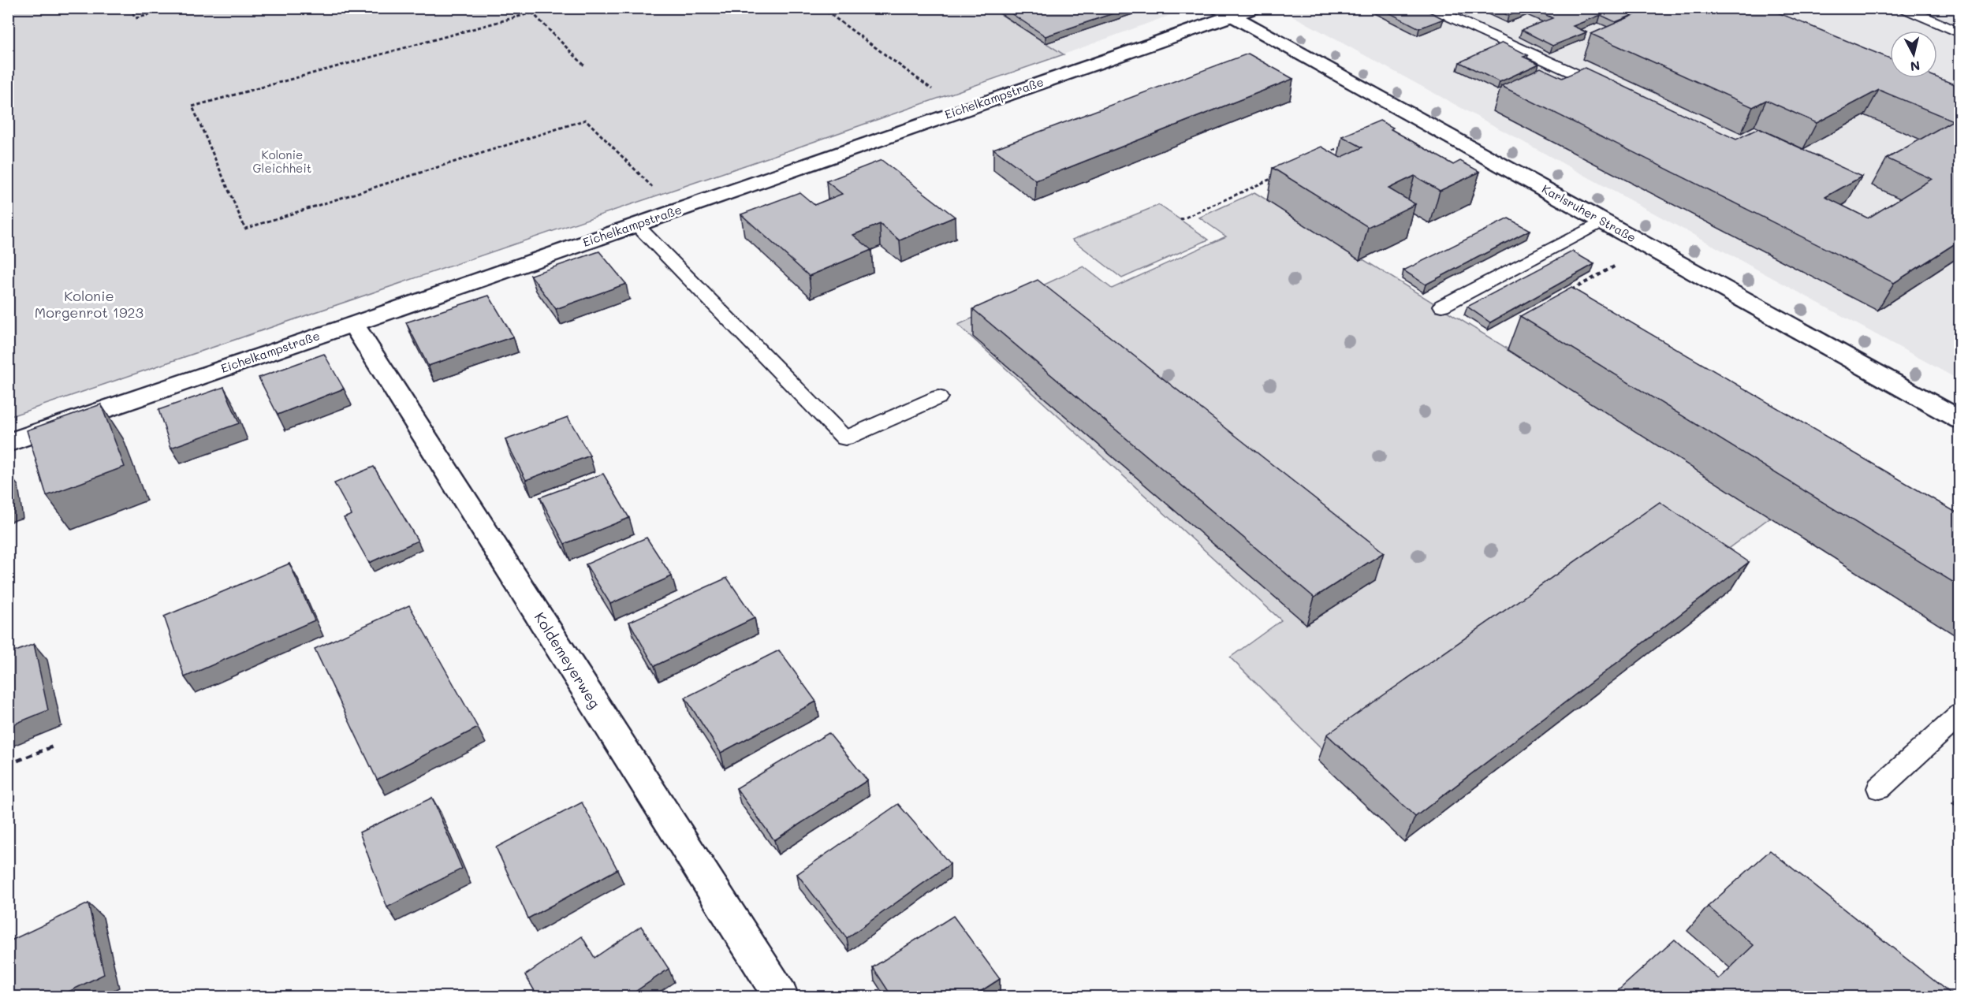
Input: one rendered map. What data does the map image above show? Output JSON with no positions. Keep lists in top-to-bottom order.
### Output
{
  "streets": {
    "street": ["Eichelkampstraße", "Karlsruher Straße", "Koldemeyerweg"]
  },
  "crossings": [
    ["Eichelkampstraße", "Karlsruher Straße"],
    ["Eichelkampstraße", "Koldemeyerweg"]
  ],
  "parks": ["Kolonie Gleichheit", "Kolonie Morgenrot 1923"],
  "north": "bottom"
}
